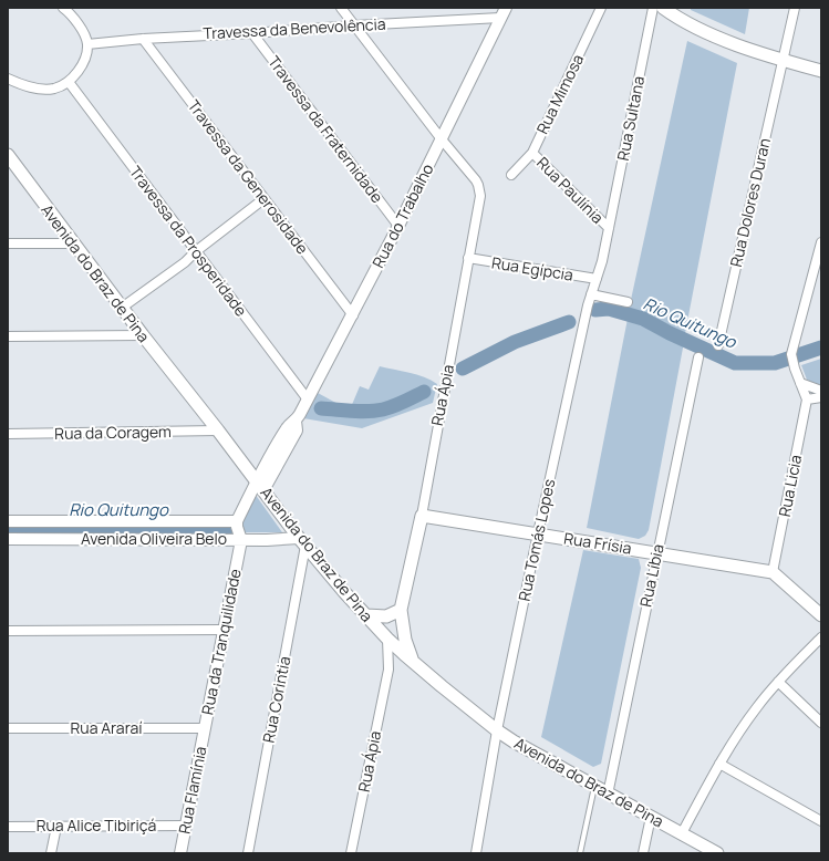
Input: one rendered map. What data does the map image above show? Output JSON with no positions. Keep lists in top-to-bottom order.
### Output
{
  "streets": {
    "main road": ["Avenida do Braz de Pina", "Rua Ápia", "Rua Frísia"],
    "street": [
      "Travessa da Benevolência",
      "Rua Mimosa",
      "Rua Sultana",
      "Travessa da Fraternidade",
      "Travessa da Generosidade",
      "Rua Paulínia",
      "Rua Dolores Duran",
      "Rua do Trabalho",
      "Travessa da Prosperidade",
      "Rua Egípcia",
      "Rua da Coragem",
      "Rua Licia",
      "Avenida Oliveira Belo",
      "Rua Tomás Lopes",
      "Rua Líbia",
      "Rua da Tranquilidade",
      "Rua Corintia",
      "Rua Araraí",
      "Rua Flamínia",
      "Rua Alice Tibiriçá"
    ]
  },
  "crossings": [
    ["Travessa da Benevolência", "Travessa da Fraternidade"],
    ["Travessa da Benevolência", "Travessa da Generosidade"],
    ["Travessa da Benevolência", "Rua do Trabalho"],
    ["Travessa da Benevolência", "Rua Ápia"],
    ["Rua Mimosa", "Rua Paulínia"],
    ["Rua Sultana", "Rua Paulínia"],
    ["Rua Sultana", "Rua Tomás Lopes"],
    ["Travessa da Fraternidade", "Rua do Trabalho"],
    ["Travessa da Generosidade", "Rua do Trabalho"],
    ["Rua Paulínia", "Rua Tomás Lopes"],
    ["Rua do Trabalho", "Travessa da Prosperidade"],
    ["Rua do Trabalho", "Avenida do Braz de Pina"],
    ["Rua do Trabalho", "Rua Ápia"],
    ["Rua Egípcia", "Rua Ápia"],
    ["Rua Egípcia", "Rua Tomás Lopes"],
    ["Avenida do Braz de Pina", "Rua Ápia"],
    ["Avenida do Braz de Pina", "Rua da Coragem"],
    ["Avenida do Braz de Pina", "Avenida Oliveira Belo"],
    ["Avenida do Braz de Pina", "Rua Tomás Lopes"],
    ["Avenida do Braz de Pina", "Rua Líbia"],
    ["Avenida do Braz de Pina", "Rua Corintia"],
    ["Rua Ápia", "Rua Frísia"],
    ["Rua Licia", "Rua Frísia"],
    ["Avenida Oliveira Belo", "Rua da Tranquilidade"],
    ["Avenida Oliveira Belo", "Rua Corintia"],
    ["Rua Tomás Lopes", "Rua Frísia"],
    ["Rua Frísia", "Rua Líbia"],
    ["Rua da Tranquilidade", "Rua Araraí"],
    ["Rua da Tranquilidade", "Rua Flamínia"],
    ["Rua Araraí", "Rua Flamínia"],
    ["Rua Flamínia", "Rua Alice Tibiriçá"]
  ],
  "water": ["Rio Quitungo"]
}
